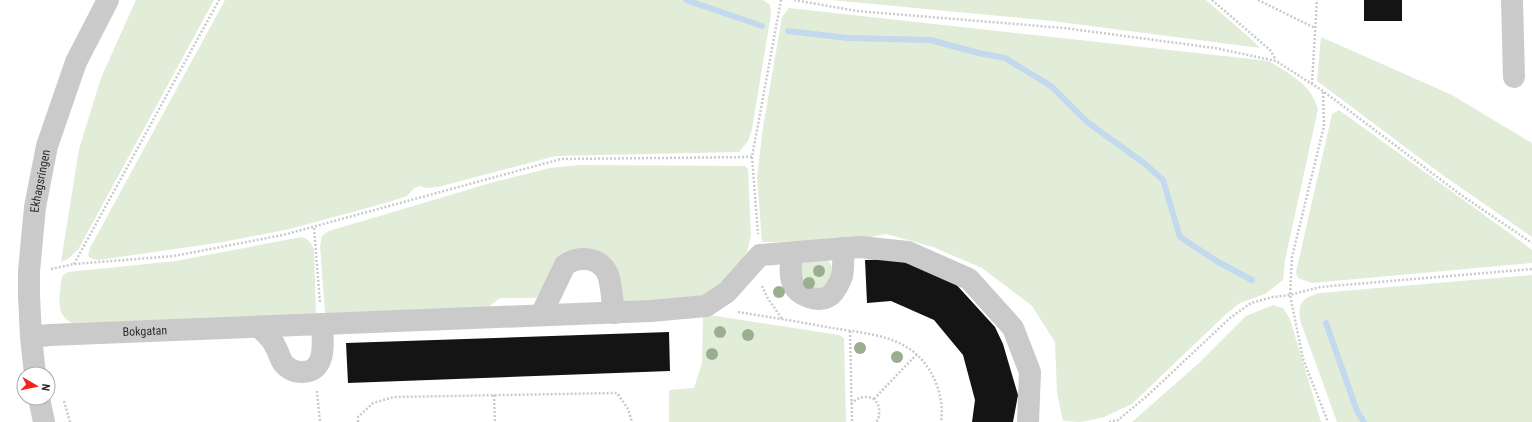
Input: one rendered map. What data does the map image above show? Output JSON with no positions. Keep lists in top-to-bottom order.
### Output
{
  "streets": {
    "street": ["Ekhagsringen", "Bokgatan"]
  },
  "crossings": [
    ["Ekhagsringen", "Bokgatan"]
  ],
  "north": "right"
}
